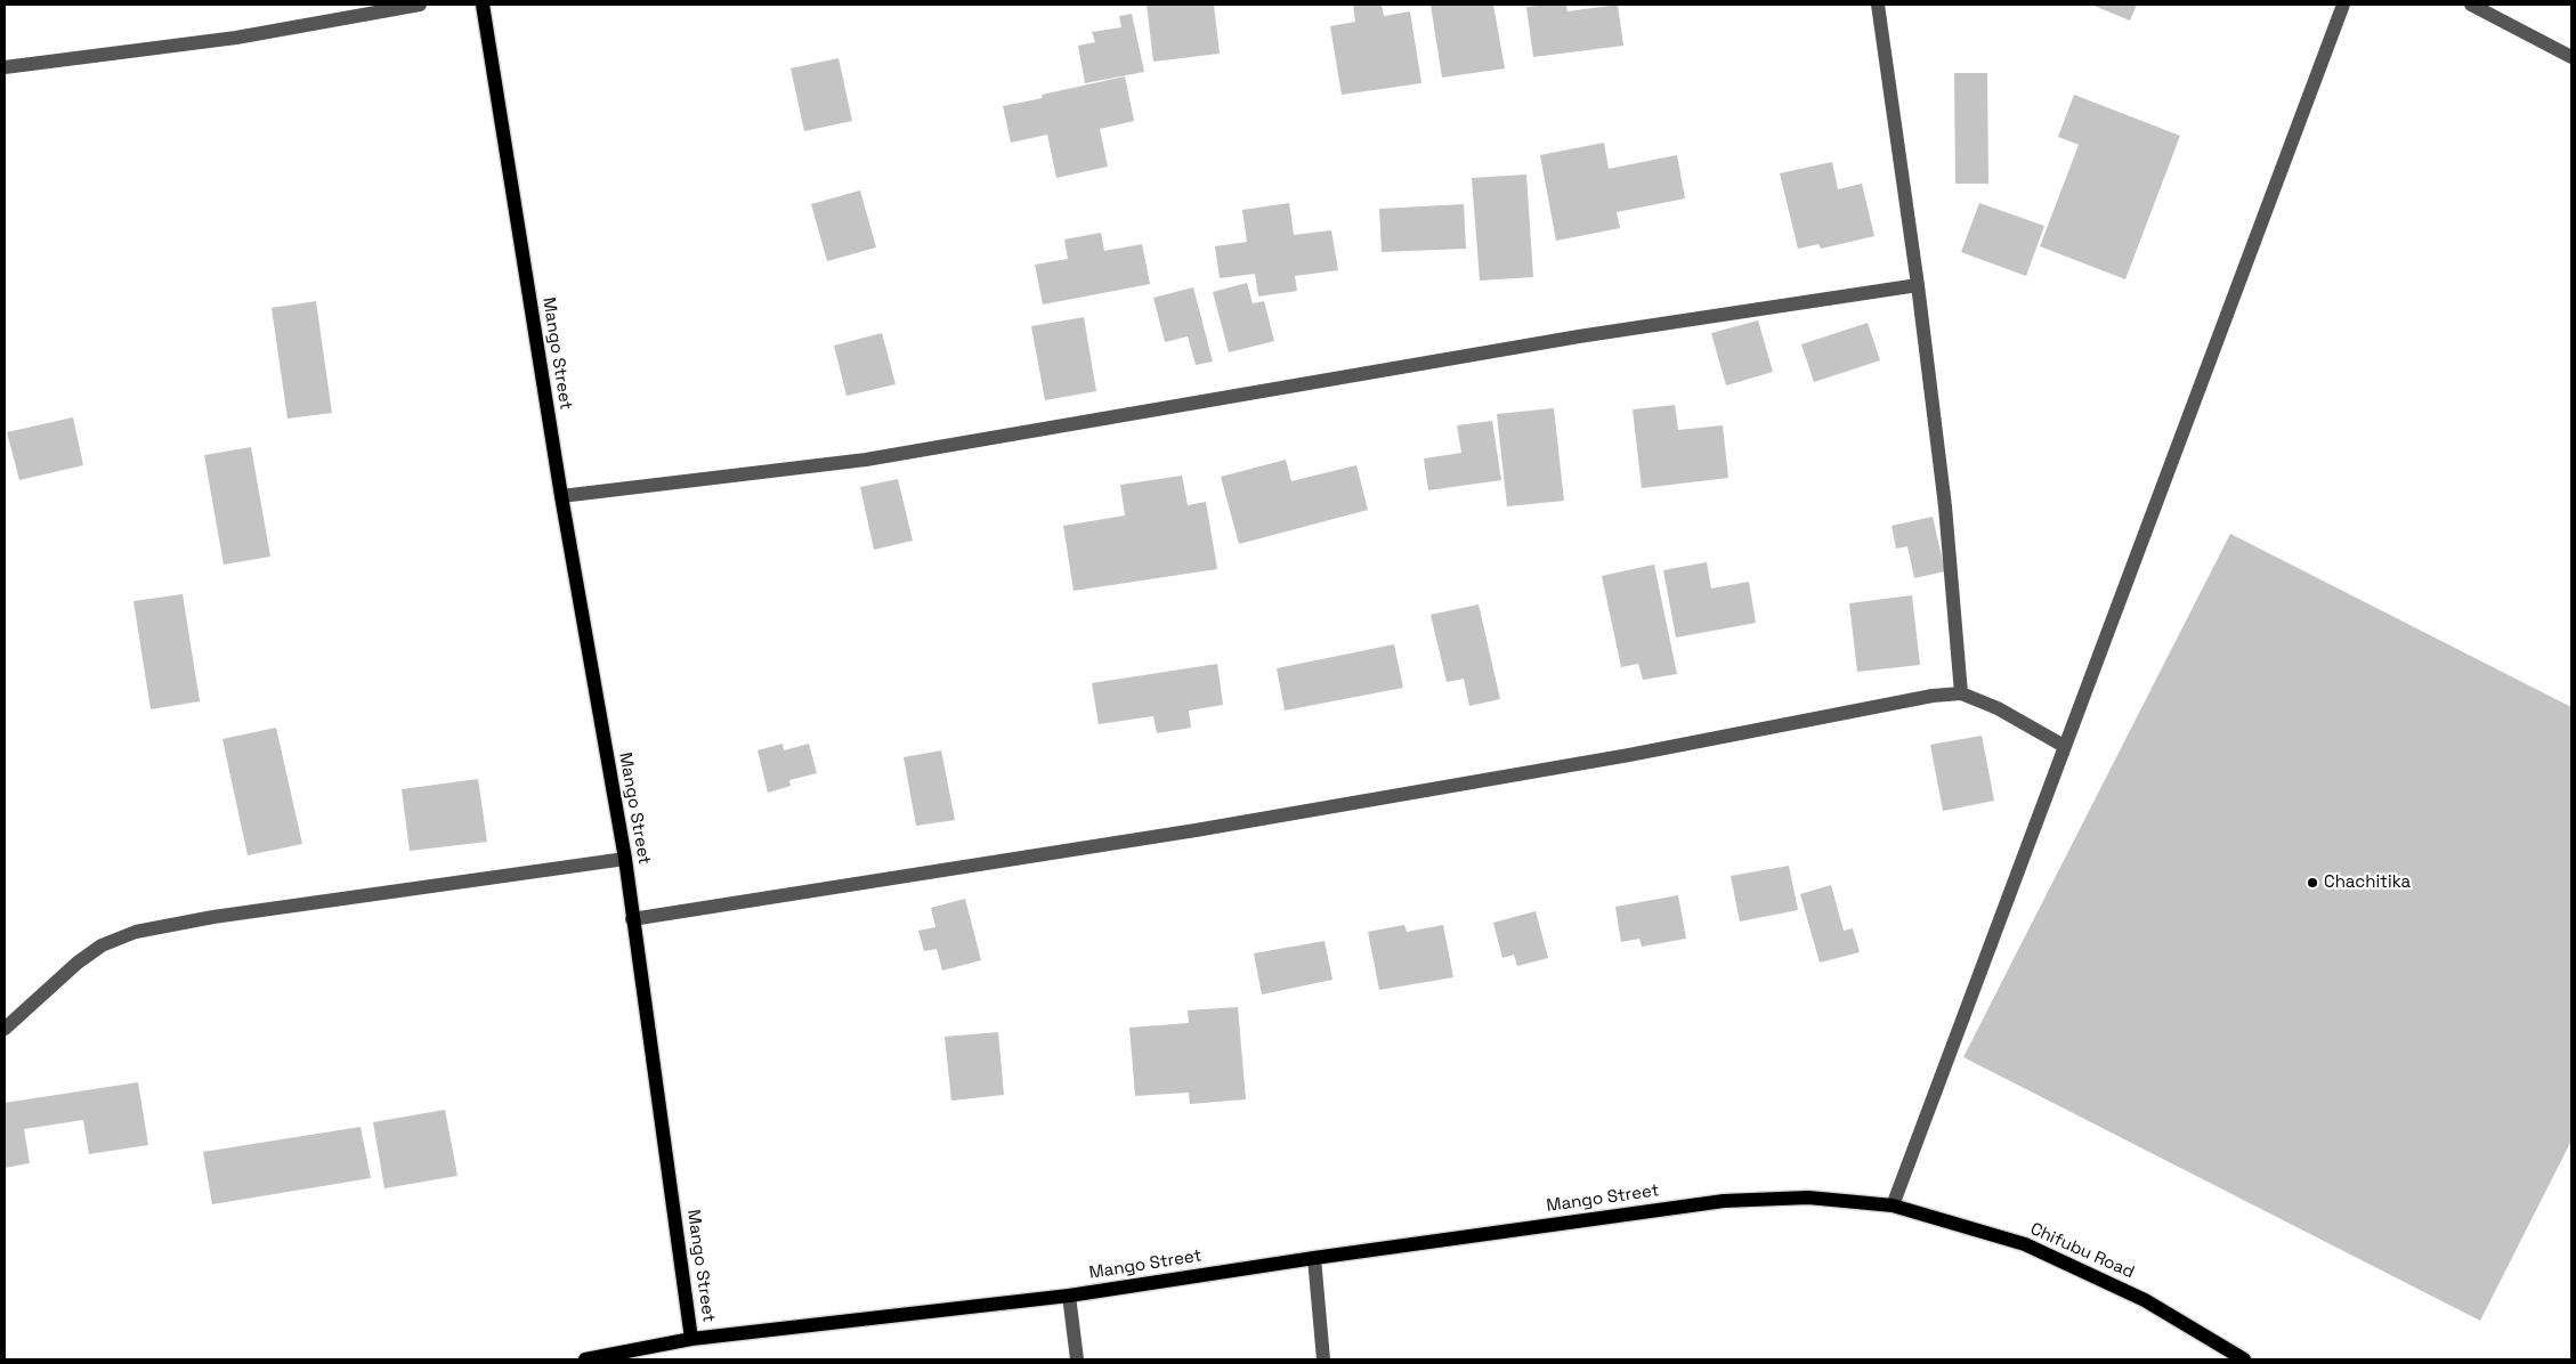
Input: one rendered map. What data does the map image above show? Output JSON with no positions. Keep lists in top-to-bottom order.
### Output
{
  "streets": {
    "main road": ["Mango Street", "Chifubu Road"]
  },
  "crossings": [
    ["Mango Street", "Chifubu Road"]
  ],
  "places": ["Chachitika"]
}
